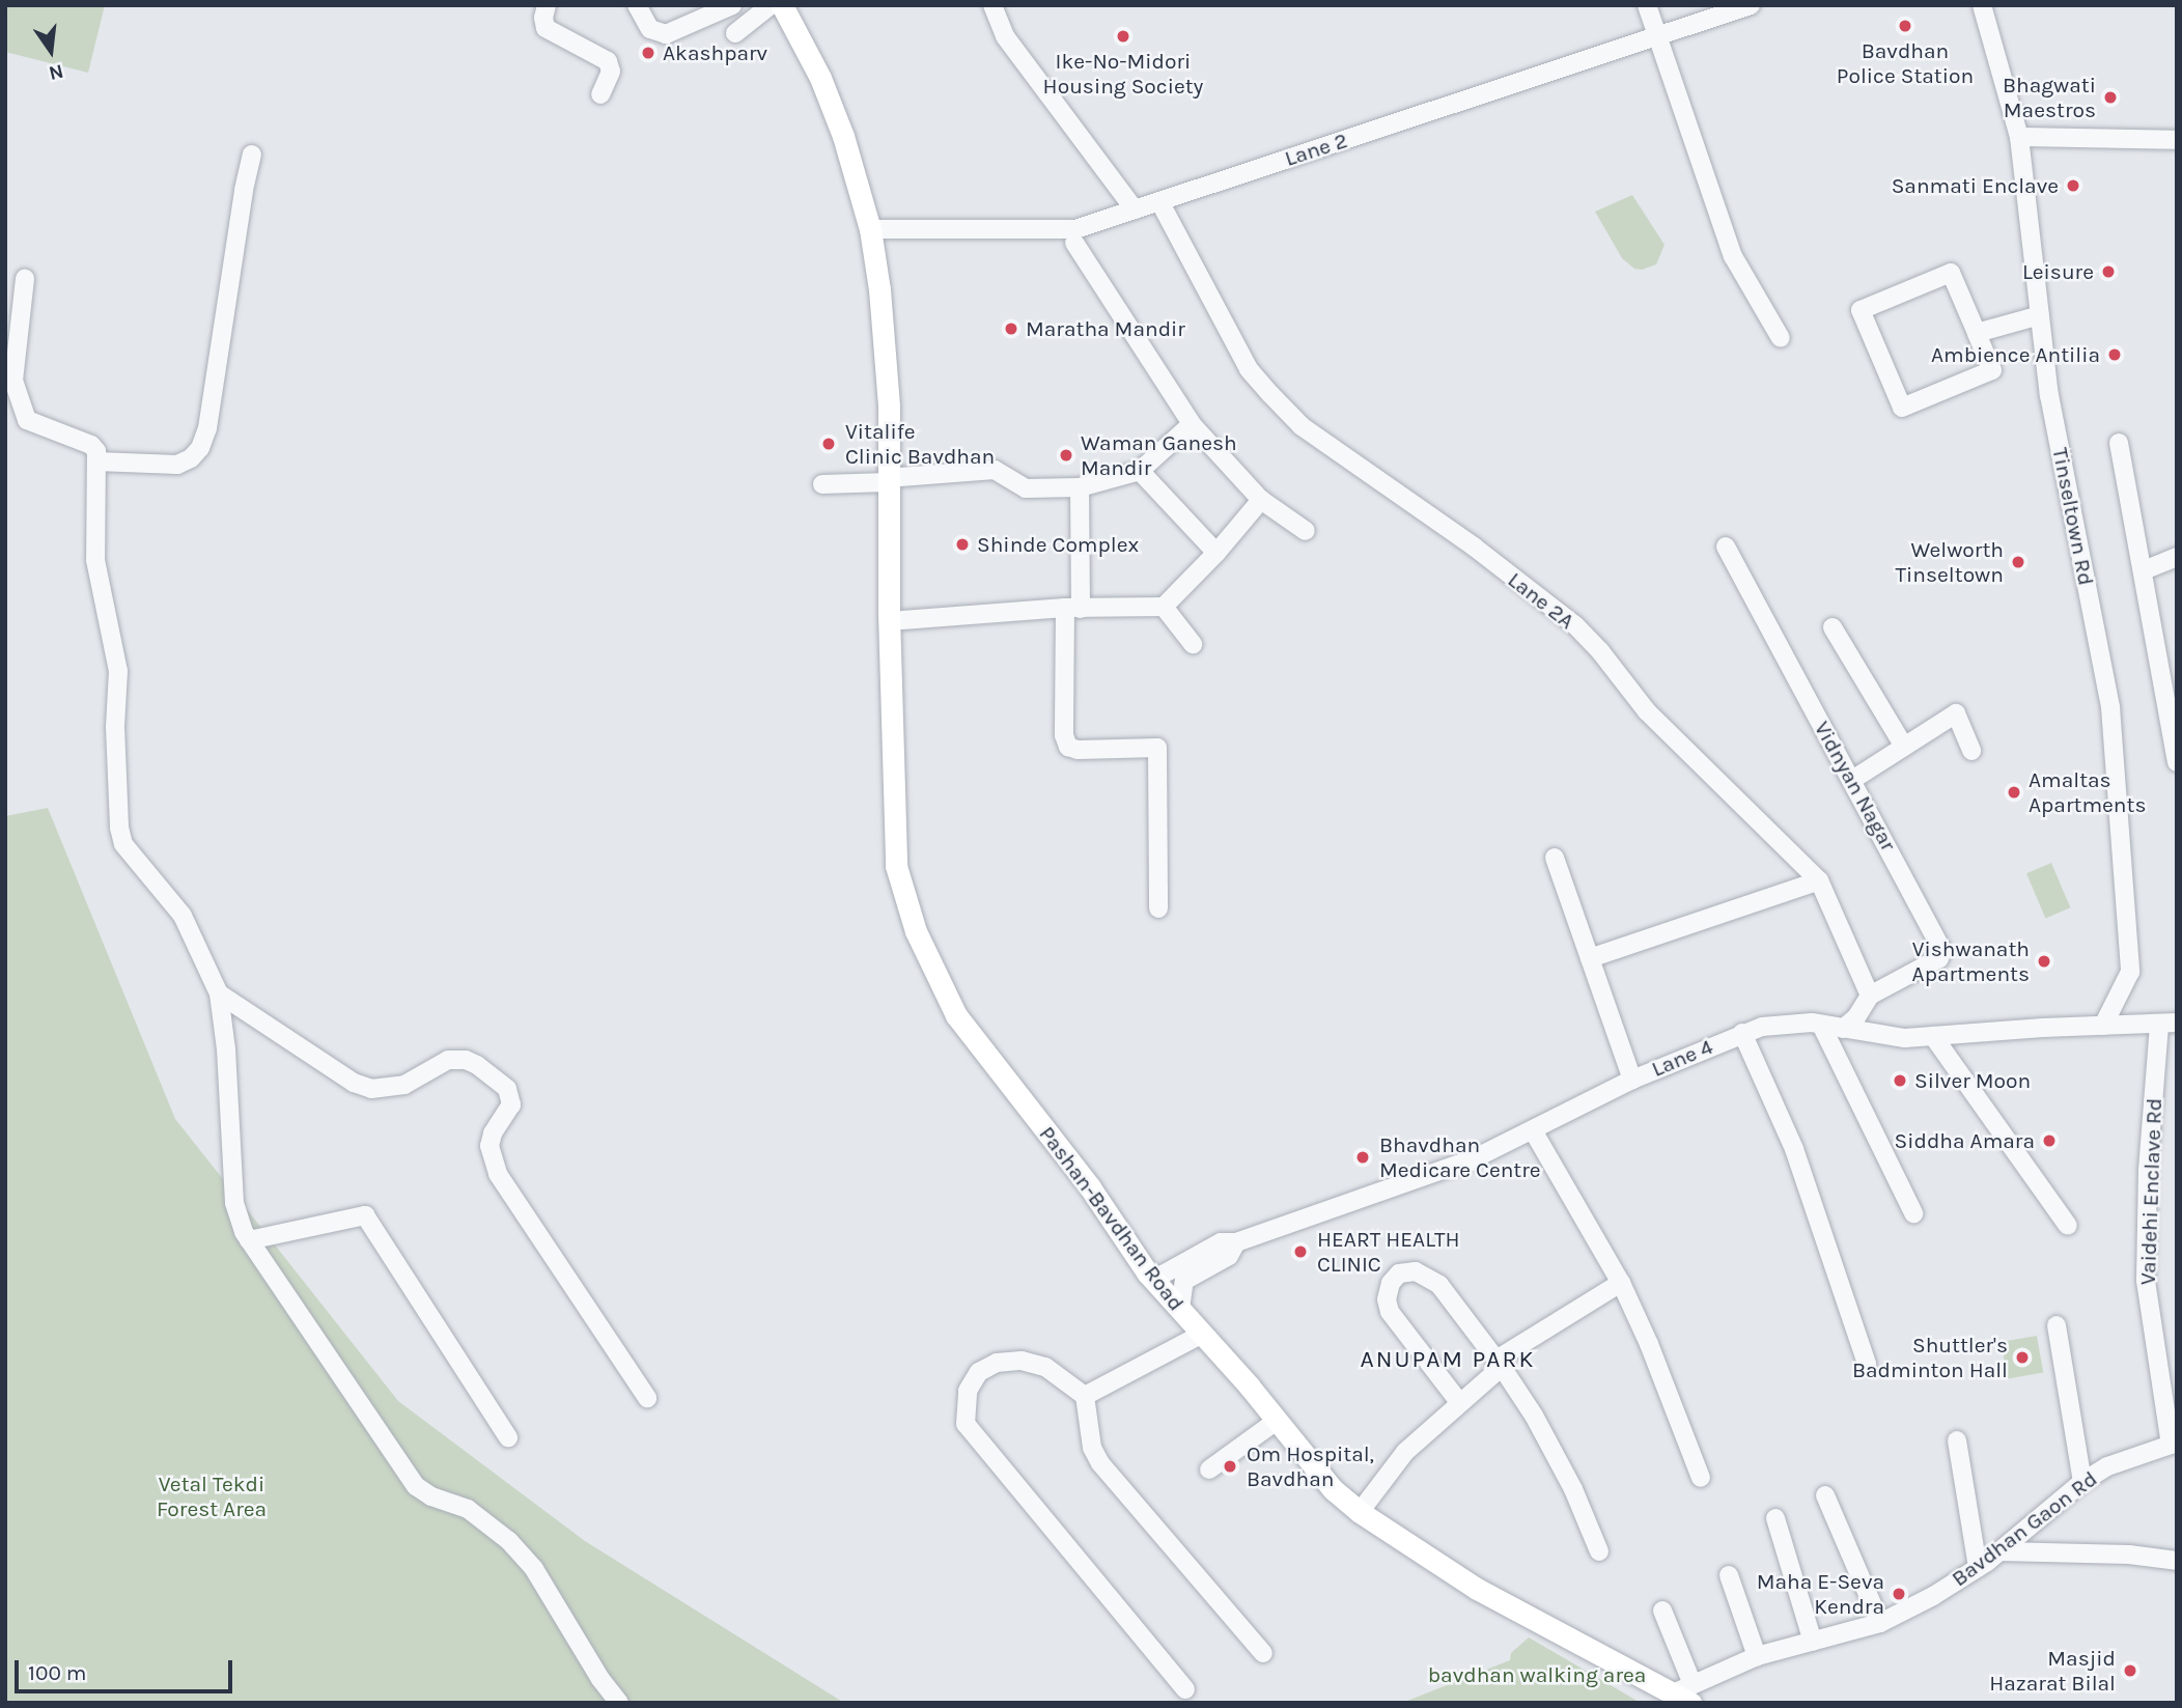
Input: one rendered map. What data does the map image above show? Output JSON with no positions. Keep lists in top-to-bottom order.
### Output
{
  "streets": {
    "main road": ["Pashan-Bavdhan Road"],
    "street": [
      "Lane 2",
      "Tinseltown Rd",
      "Lane 2A",
      "Vidnyan Nagar",
      "Lane 4",
      "Vaidehi Enclave Rd",
      "Bavdhan Gaon Rd"
    ]
  },
  "crossings": [
    ["Lane 2", "Lane 2A"],
    ["Lane 2", "Pashan-Bavdhan Road"],
    ["Tinseltown Rd", "Lane 4"],
    ["Lane 2A", "Vidnyan Nagar"],
    ["Lane 4", "Vaidehi Enclave Rd"],
    ["Lane 4", "Pashan-Bavdhan Road"],
    ["Vaidehi Enclave Rd", "Bavdhan Gaon Rd"],
    ["Pashan-Bavdhan Road", "Bavdhan Gaon Rd"]
  ],
  "districts": ["ANUPAM PARK"],
  "parks": ["Vetal Tekdi Forest Area", "bavdhan walking area"],
  "places": [
    "Bavdhan Police Station",
    "Ike-No-Midori Housing Society",
    "Akashparv",
    "Bhagwati Maestros",
    "Sanmati Enclave",
    "Leisure",
    "Maratha Mandir",
    "Ambience Antilia",
    "Vitalife Clinic Bavdhan",
    "Waman Ganesh Mandir",
    "Shinde Complex",
    "Welworth Tinseltown",
    "Amaltas Apartments",
    "Vishwanath Apartments",
    "Silver Moon",
    "Siddha Amara",
    "Bhavdhan Medicare Centre",
    "HEART HEALTH CLINIC",
    "Shuttler's Badminton Hall",
    "Om Hospital, Bavdhan",
    "Maha E-Seva Kendra",
    "Masjid Hazarat Bilal"
  ],
  "scale_bar": "100 m",
  "north": "bottom"
}
